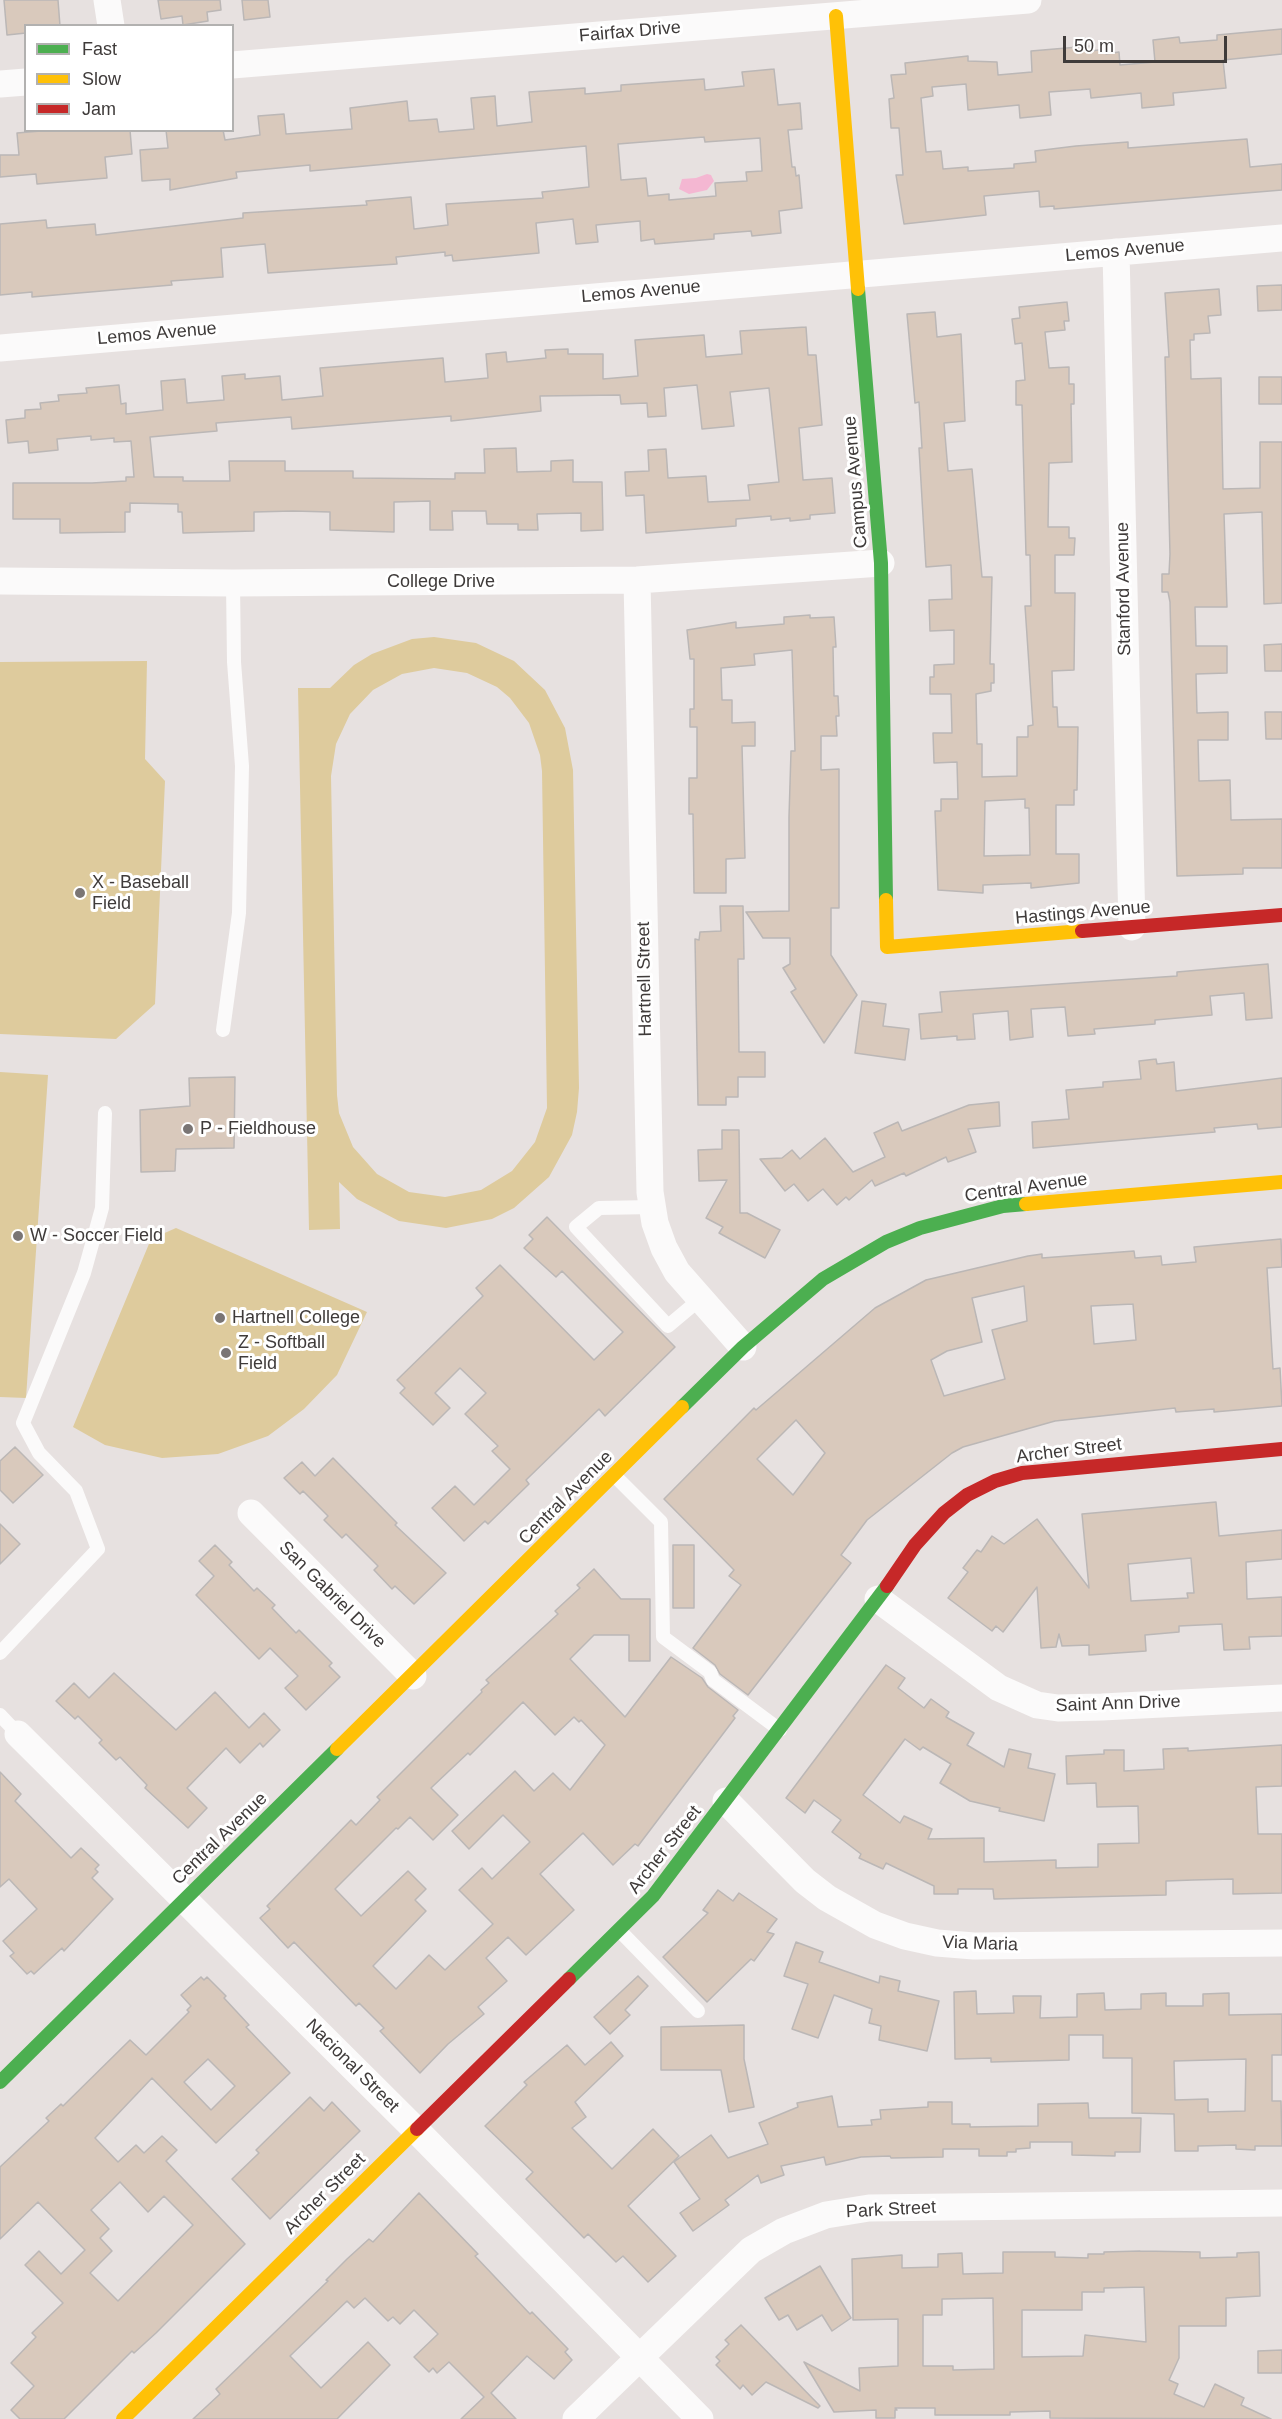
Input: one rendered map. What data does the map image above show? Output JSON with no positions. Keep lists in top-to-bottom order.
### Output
{
  "streets": {
    "street": [
      "Fairfax Drive",
      "Lemos Avenue",
      "Campus Avenue",
      "College Drive",
      "Stanford Avenue",
      "Hastings Avenue",
      "Hartnell Street",
      "Central Avenue",
      "Archer Street",
      "San Gabriel Drive",
      "Saint Ann Drive",
      "Via Maria",
      "Nacional Street",
      "Park Street"
    ]
  },
  "crossings": [
    ["Fairfax Drive", "Campus Avenue"],
    ["Lemos Avenue", "Campus Avenue"],
    ["Lemos Avenue", "Stanford Avenue"],
    ["Campus Avenue", "College Drive"],
    ["Campus Avenue", "Hastings Avenue"],
    ["College Drive", "Hartnell Street"],
    ["Stanford Avenue", "Hastings Avenue"],
    ["Hartnell Street", "Central Avenue"],
    ["Central Avenue", "San Gabriel Drive"],
    ["Central Avenue", "Nacional Street"],
    ["Archer Street", "Saint Ann Drive"],
    ["Archer Street", "Via Maria"],
    ["Archer Street", "Nacional Street"],
    ["Nacional Street", "Park Street"]
  ],
  "places": [
    "X - Baseball Field",
    "P - Fieldhouse",
    "W - Soccer Field",
    "Hartnell College",
    "Z - Softball Field"
  ],
  "legend": ["Fast", "Slow", "Jam"],
  "scale_bar": "50 m"
}
